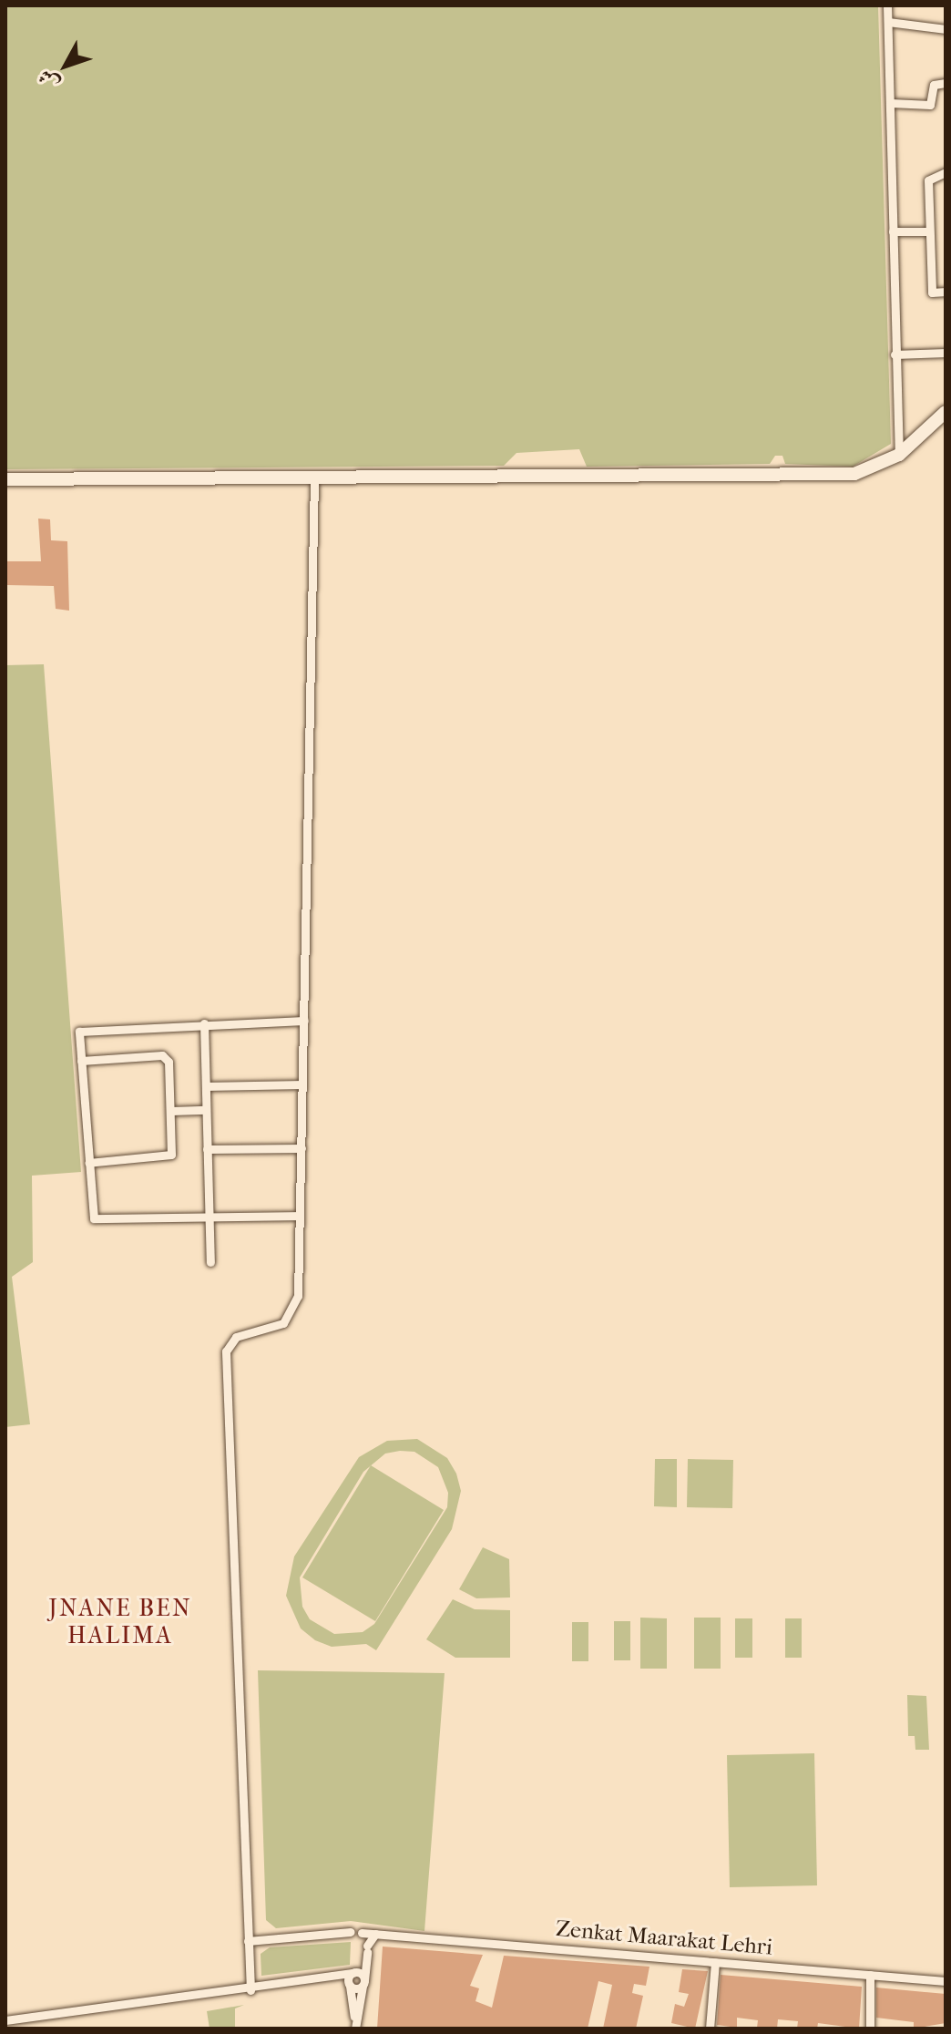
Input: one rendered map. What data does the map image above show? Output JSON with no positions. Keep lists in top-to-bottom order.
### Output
{
  "streets": {
    "street": ["Zenkat Maarakat Lehri"]
  },
  "districts": ["JNANE BEN HALIMA"],
  "north": "bottom left"
}
